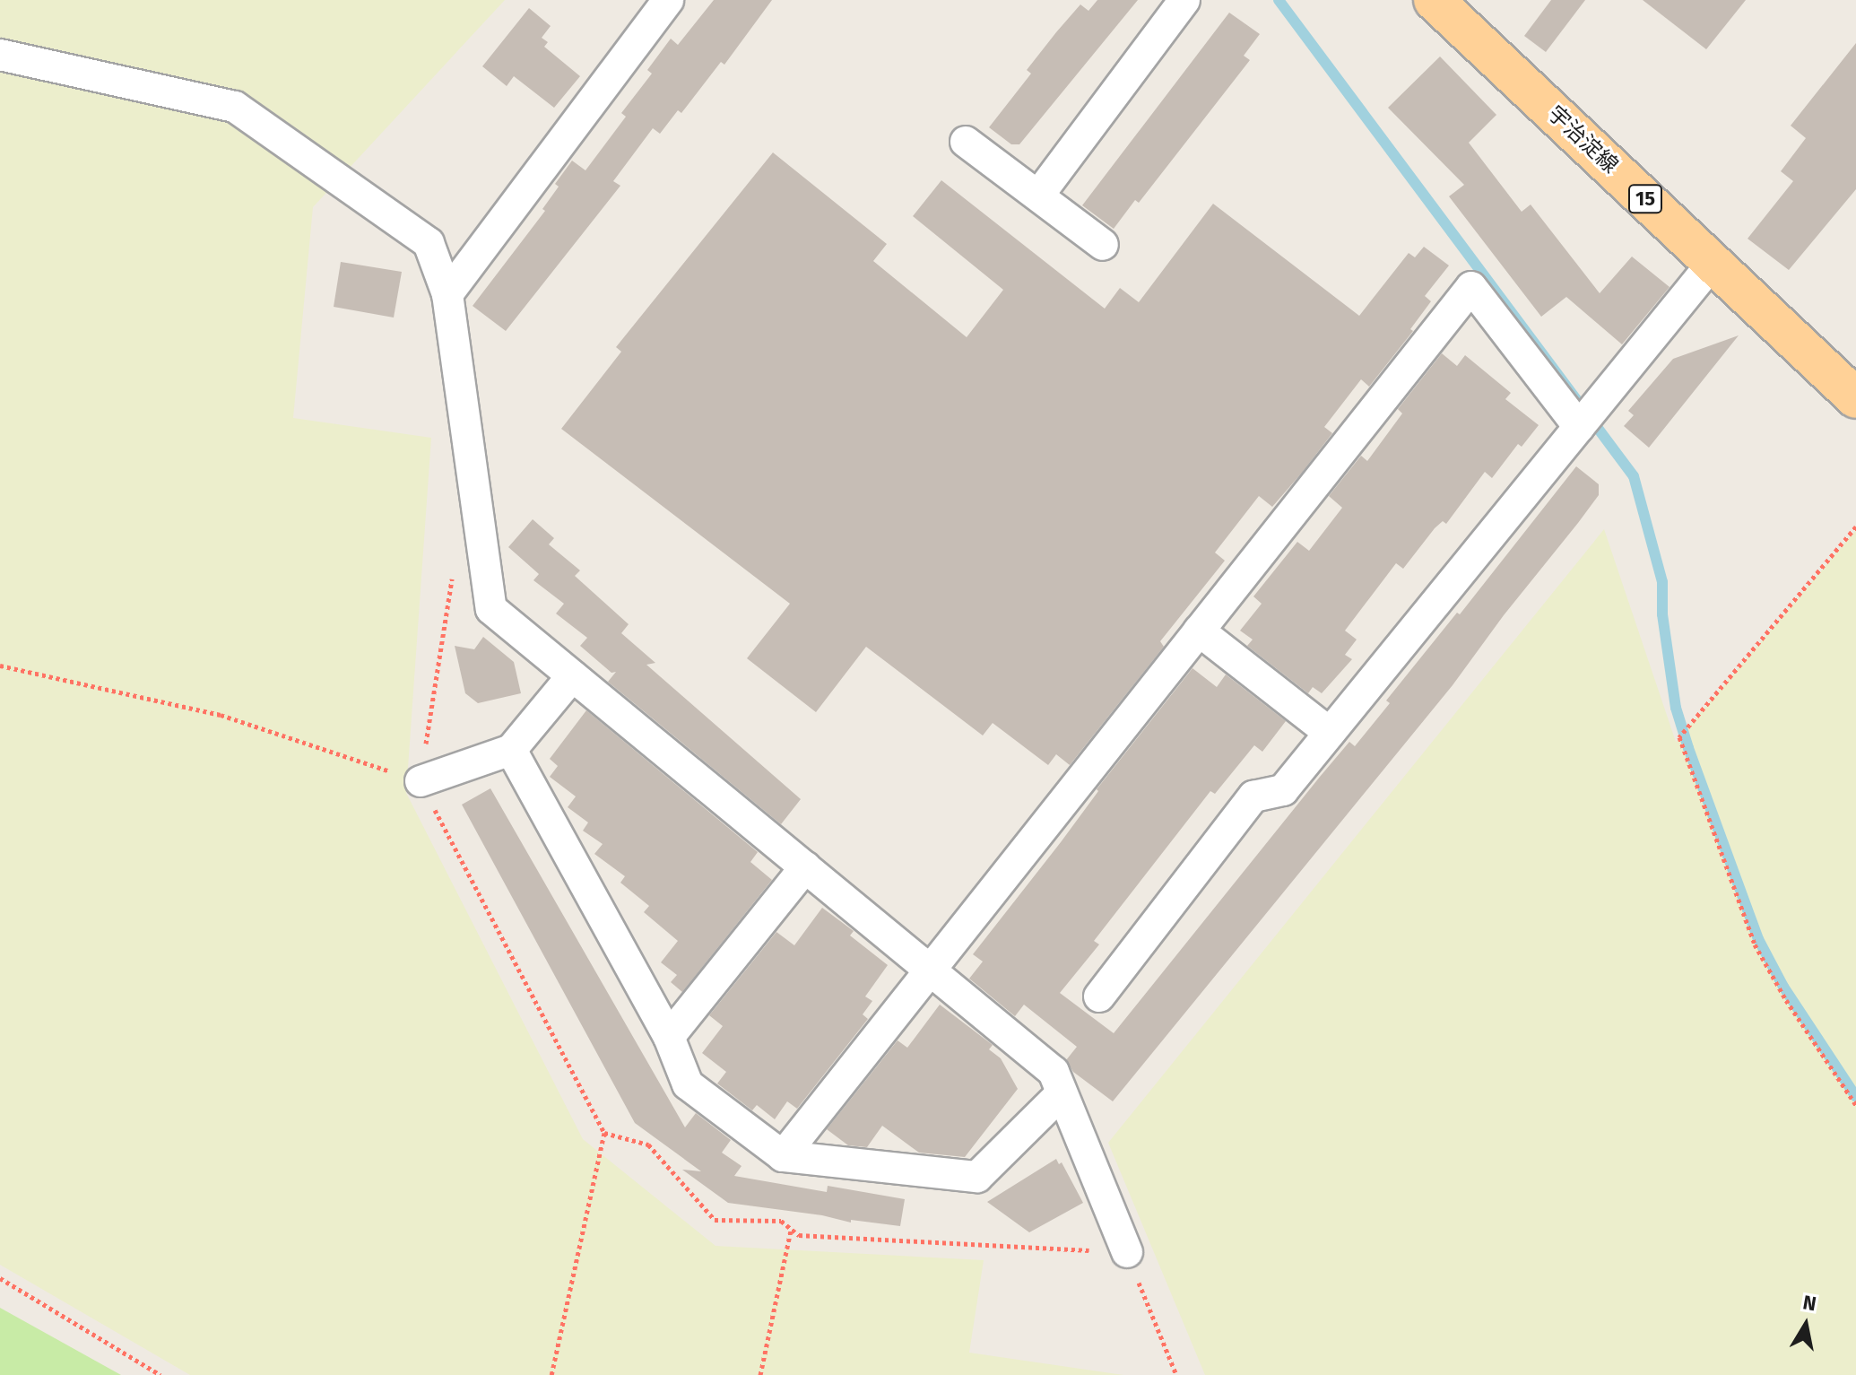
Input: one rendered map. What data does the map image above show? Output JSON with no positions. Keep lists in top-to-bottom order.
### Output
{
  "streets": {
    "main road": ["宇治淀線", "15"]
  },
  "north": "top"
}
